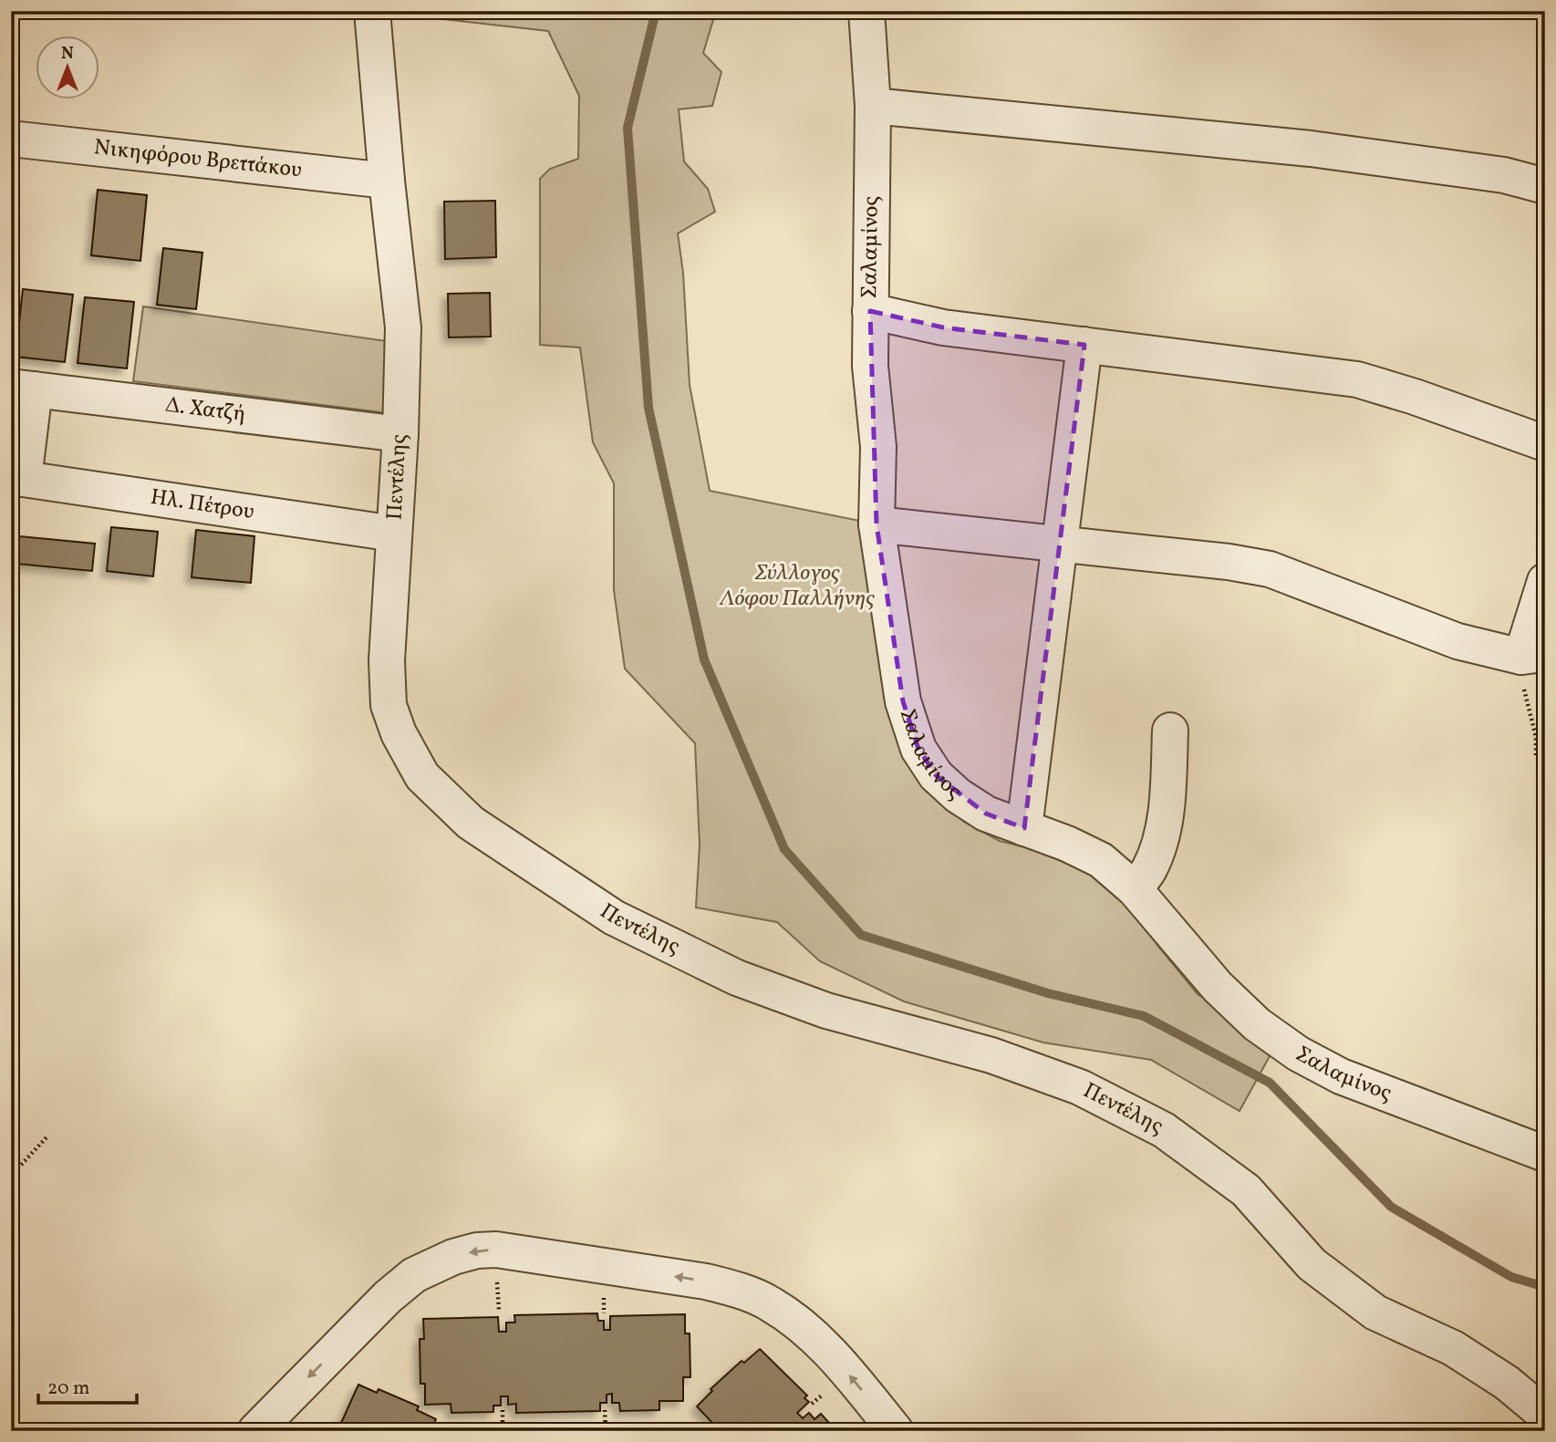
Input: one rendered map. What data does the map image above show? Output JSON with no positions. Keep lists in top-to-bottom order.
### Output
{
  "streets": {
    "street": [
      "Νικηφόρου Βρεττάκου",
      "Σαλαμίνος",
      "Δ. Χατζή",
      "Πεντέλης",
      "Ηλ. Πέτρου"
    ]
  },
  "crossings": [
    ["Νικηφόρου Βρεττάκου", "Πεντέλης"],
    ["Δ. Χατζή", "Πεντέλης"],
    ["Πεντέλης", "Ηλ. Πέτρου"]
  ],
  "parks": ["Σύλλογος Λόφου Παλλήνης"],
  "scale_bar": "20 m",
  "north": "top"
}
